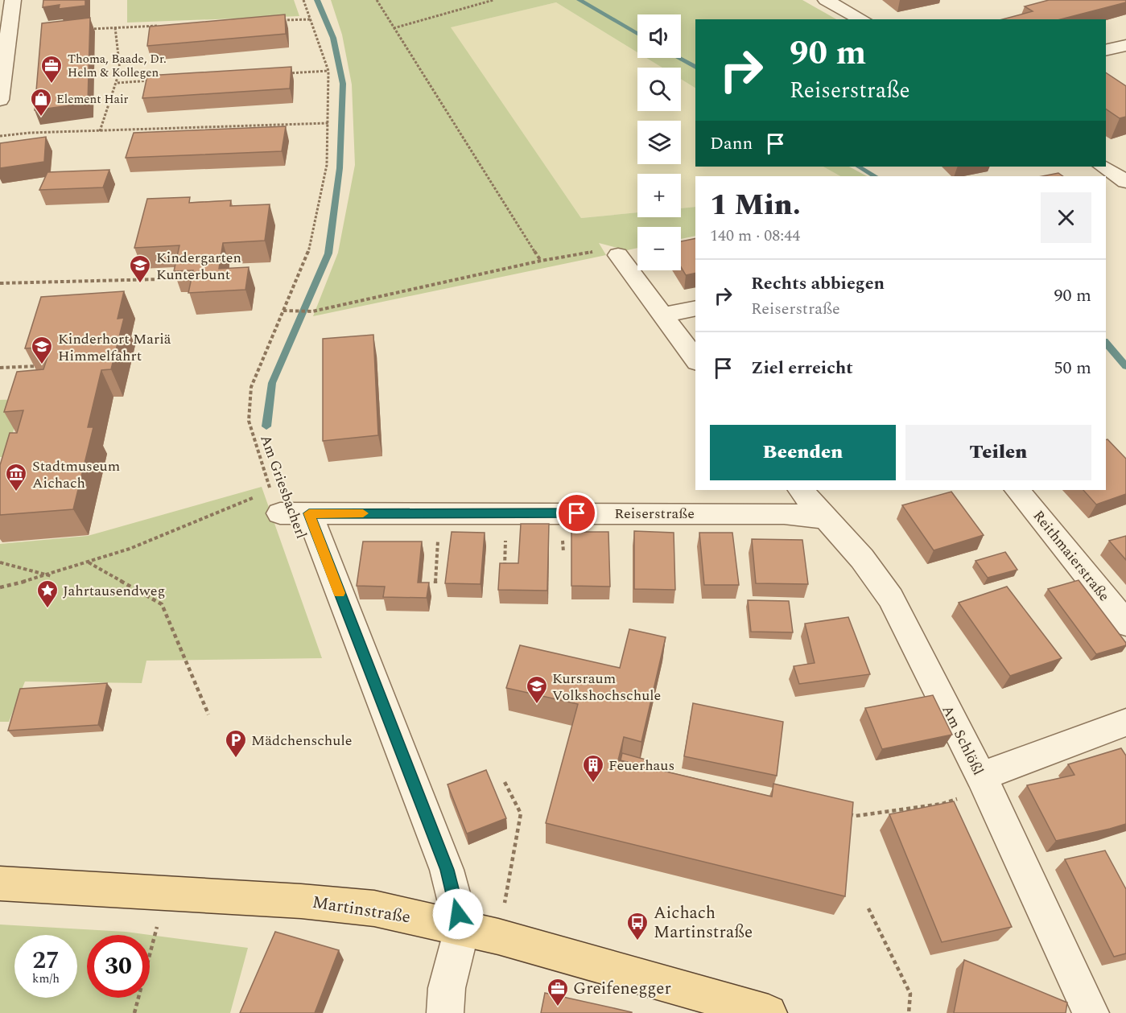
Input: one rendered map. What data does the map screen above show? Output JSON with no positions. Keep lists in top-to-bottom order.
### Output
{
  "streets": {
    "main road": ["Martinstraße"],
    "street": ["Reiserstraße", "Reithmaierstraße", "Am Schlößl"],
    "path": ["Am Griesbacherl"]
  },
  "crossings": [
    ["Reiserstraße", "Am Schlößl"],
    ["Reiserstraße", "Martinstraße"]
  ],
  "places": {
    "office": ["Thoma, Baade, Dr. Helm & Kollegen", "Greifenegger"],
    "shop": ["Element Hair"],
    "school or university": ["Kindergarten Kunterbunt", "Kinderhort Mariä Himmelfahrt", "Kursraum Volkshochschule"],
    "museum": ["Stadtmuseum Aichach"],
    "place": ["Jahrtausendweg"],
    "parking": ["Mädchenschule"],
    "building": ["Feuerhaus"],
    "bus stop": ["Aichach Martinstraße"]
  },
  "page": {
    "map_buttons": ["+", "−"],
    "turn": ["90 m", "Reiserstraße"],
    "then": "Dann",
    "heading": ["1 Min.", "140 m · 08:44"],
    "list": [
      {
        "name": "Rechts abbiegen",
        "note": "Reiserstraße",
        "value": "90 m"
      },
      {
        "name": "Ziel erreicht",
        "value": "50 m"
      }
    ],
    "buttons": ["Beenden", "Teilen"],
    "speed": "27 km/h",
    "limit": "30"
  }
}
